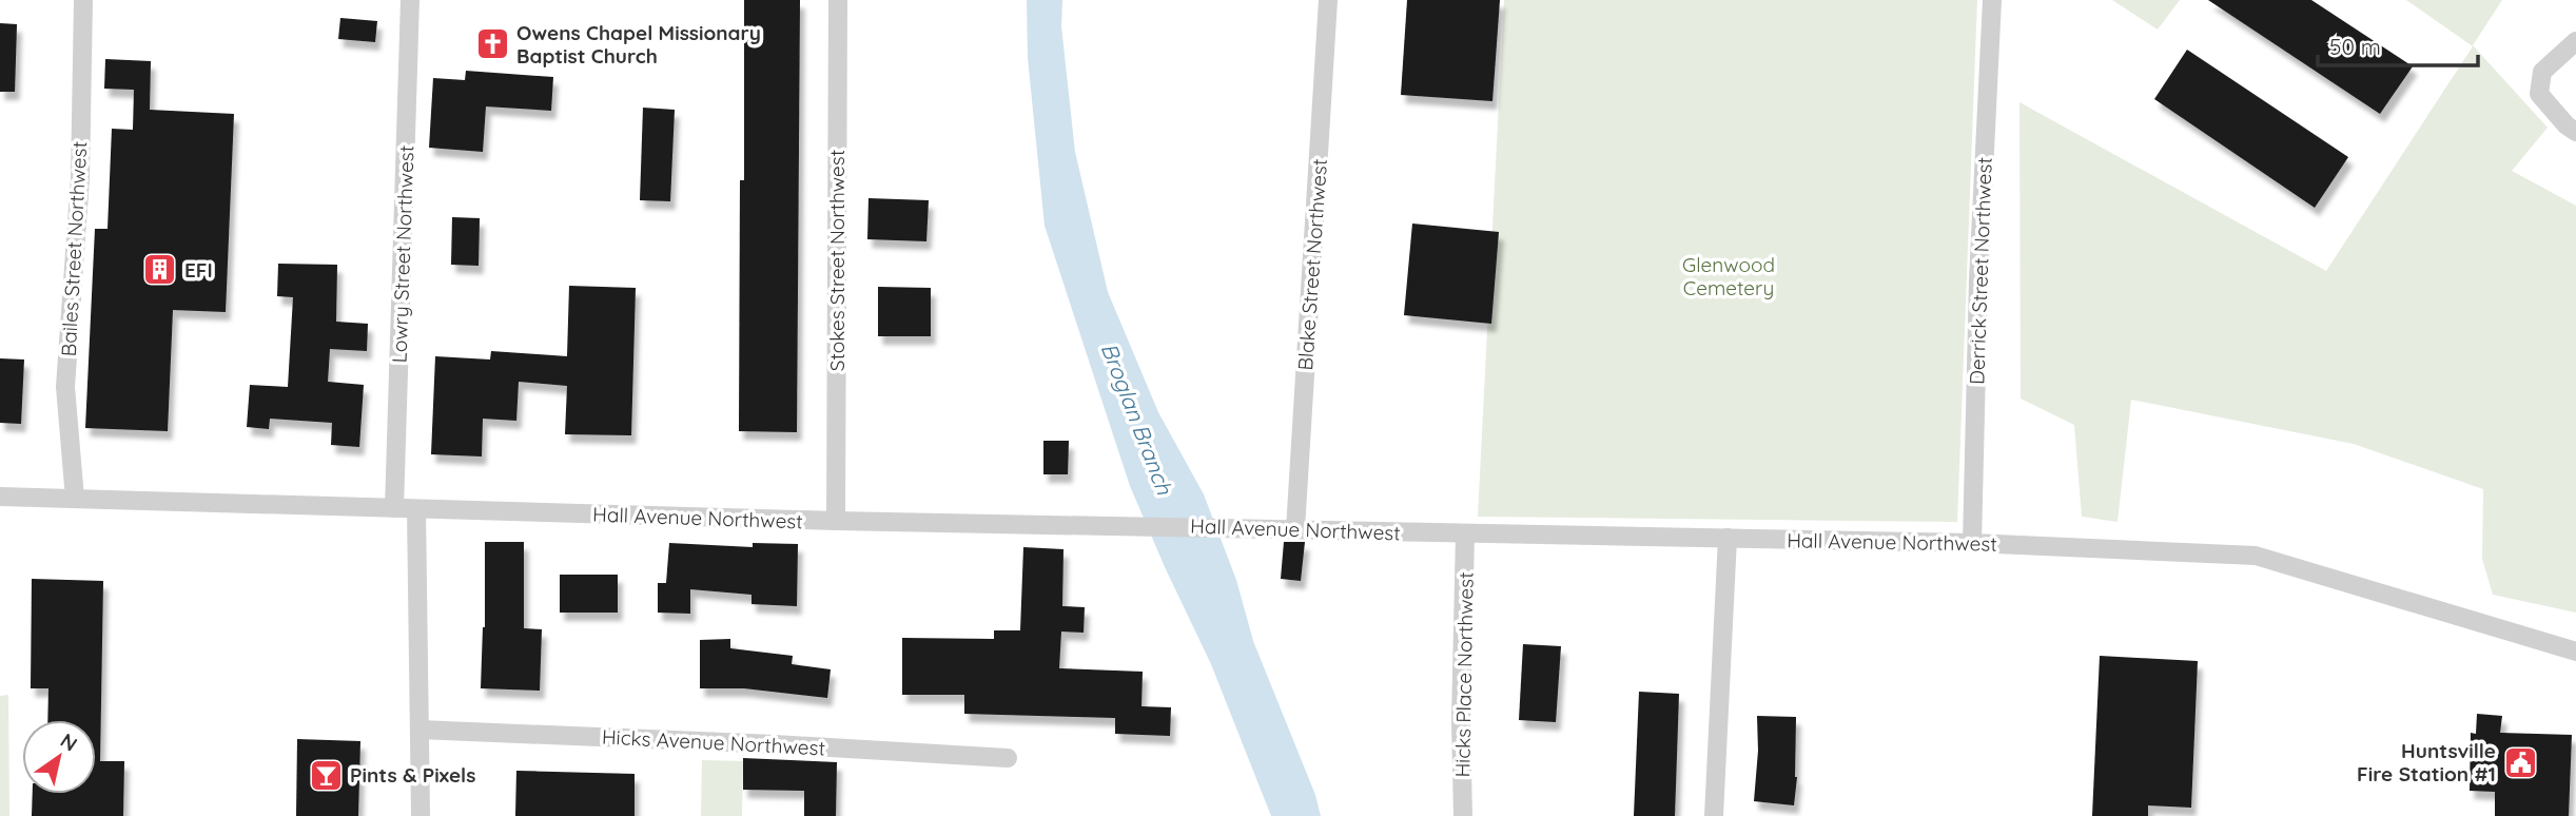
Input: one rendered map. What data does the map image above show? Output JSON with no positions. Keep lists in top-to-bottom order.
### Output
{
  "streets": {
    "street": [
      "Bailes Street Northwest",
      "Lowry Street Northwest",
      "Stokes Street Northwest",
      "Blake Street Northwest",
      "Derrick Street Northwest",
      "Hall Avenue Northwest",
      "Hicks Place Northwest",
      "Hicks Avenue Northwest"
    ]
  },
  "crossings": [
    ["Bailes Street Northwest", "Hall Avenue Northwest"],
    ["Lowry Street Northwest", "Hall Avenue Northwest"],
    ["Stokes Street Northwest", "Hall Avenue Northwest"],
    ["Blake Street Northwest", "Hall Avenue Northwest"],
    ["Derrick Street Northwest", "Hall Avenue Northwest"],
    ["Hall Avenue Northwest", "Hicks Place Northwest"]
  ],
  "water": ["Broglan Branch"],
  "parks": ["Glenwood Cemetery"],
  "places": {
    "church": ["Owens Chapel Missionary Baptist Church"],
    "building": ["EFI"],
    "public building": ["Huntsville Fire Station #1"],
    "bar": ["Pints & Pixels"]
  },
  "scale_bar": "50 m",
  "north": "top right"
}
